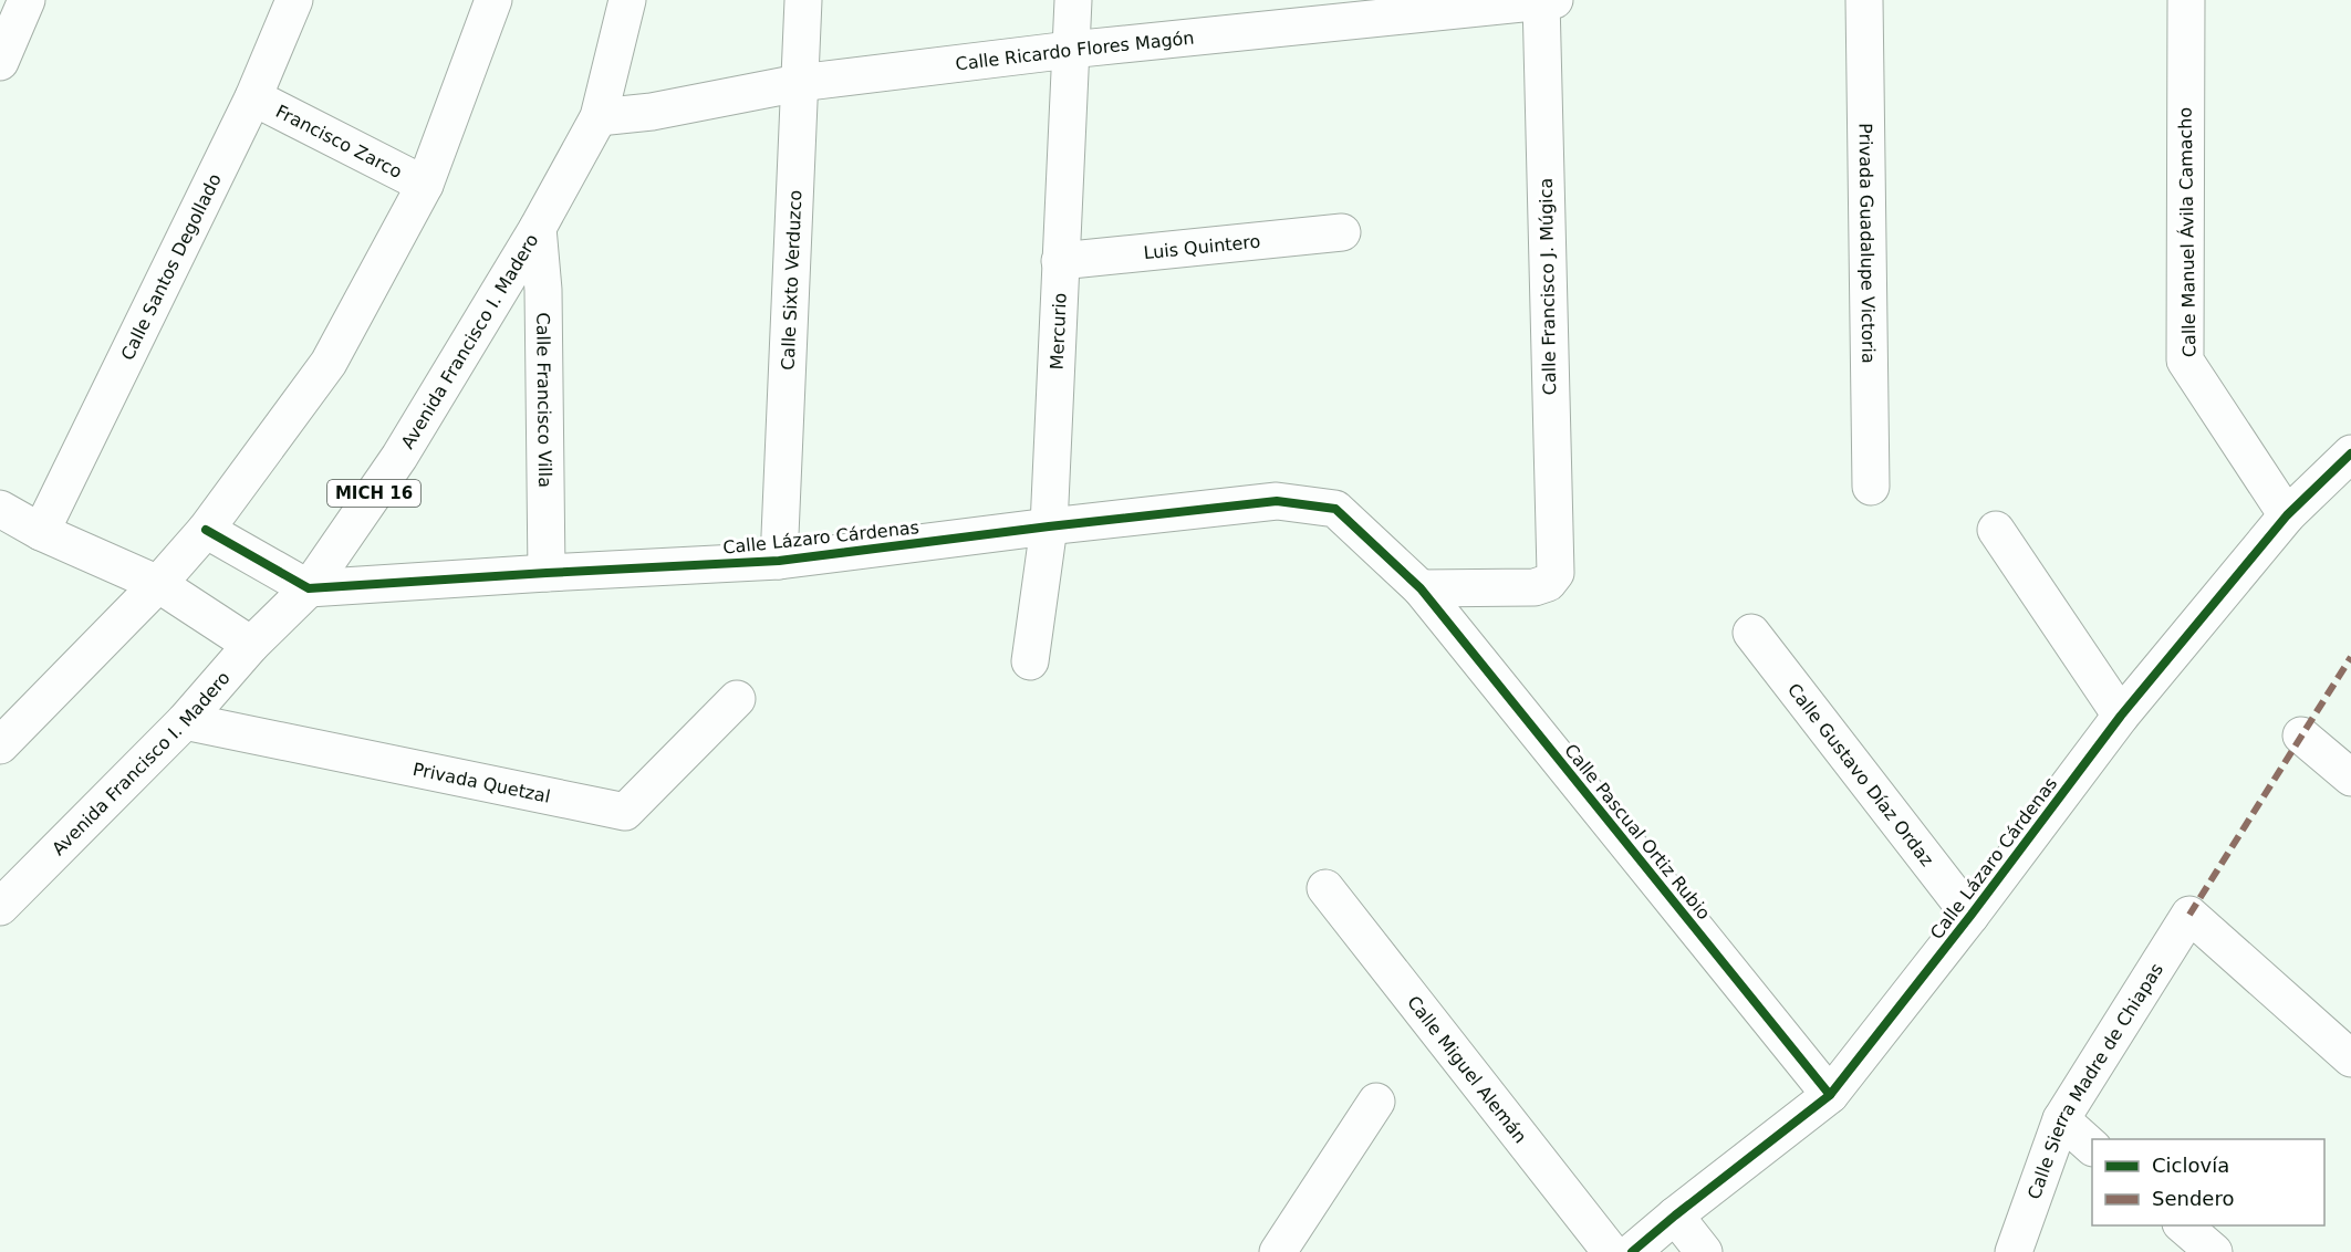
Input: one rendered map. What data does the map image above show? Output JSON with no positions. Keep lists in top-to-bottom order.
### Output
{
  "streets": {
    "street": [
      "Calle Ricardo Flores Magón",
      "Francisco Zarco",
      "Calle Manuel Ávila Camacho",
      "Privada Guadalupe Victoria",
      "Luis Quintero",
      "Calle Santos Degollado",
      "Calle Sixto Verduzco",
      "Calle Francisco J. Múgica",
      "Mercurio",
      "Avenida Francisco I. Madero",
      "Calle Francisco Villa",
      "MICH 16",
      "Calle Lázaro Cárdenas",
      "Calle Gustavo Díaz Ordaz",
      "Privada Quetzal",
      "Calle Pascual Ortiz Rubio",
      "Calle Miguel Alemán",
      "Calle Sierra Madre de Chiapas"
    ]
  },
  "crossings": [
    ["Calle Ricardo Flores Magón", "Calle Sixto Verduzco"],
    ["Calle Ricardo Flores Magón", "Calle Francisco J. Múgica"],
    ["Calle Ricardo Flores Magón", "Mercurio"],
    ["Calle Ricardo Flores Magón", "Avenida Francisco I. Madero"],
    ["Francisco Zarco", "Calle Santos Degollado"],
    ["Calle Manuel Ávila Camacho", "Calle Lázaro Cárdenas"],
    ["Luis Quintero", "Mercurio"],
    ["Calle Sixto Verduzco", "Calle Lázaro Cárdenas"],
    ["Calle Francisco J. Múgica", "Calle Lázaro Cárdenas"],
    ["Calle Francisco J. Múgica", "Calle Pascual Ortiz Rubio"],
    ["Mercurio", "Calle Lázaro Cárdenas"],
    ["Avenida Francisco I. Madero", "Calle Francisco Villa"],
    ["Avenida Francisco I. Madero", "Calle Lázaro Cárdenas"],
    ["Avenida Francisco I. Madero", "Privada Quetzal"],
    ["Calle Francisco Villa", "Calle Lázaro Cárdenas"],
    ["Calle Lázaro Cárdenas", "Calle Gustavo Díaz Ordaz"],
    ["Calle Lázaro Cárdenas", "Calle Pascual Ortiz Rubio"]
  ],
  "legend": ["Ciclovía", "Sendero"]
}
